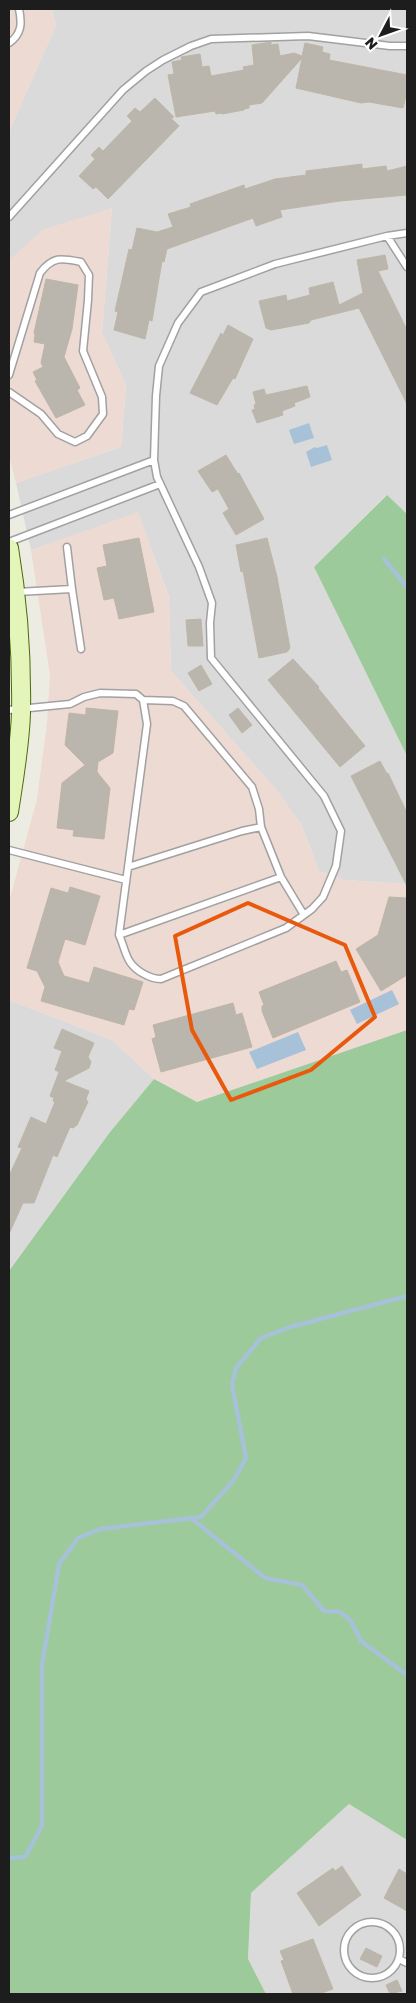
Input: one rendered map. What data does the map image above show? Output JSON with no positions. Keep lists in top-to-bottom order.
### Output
{
  "north": "bottom left"
}
